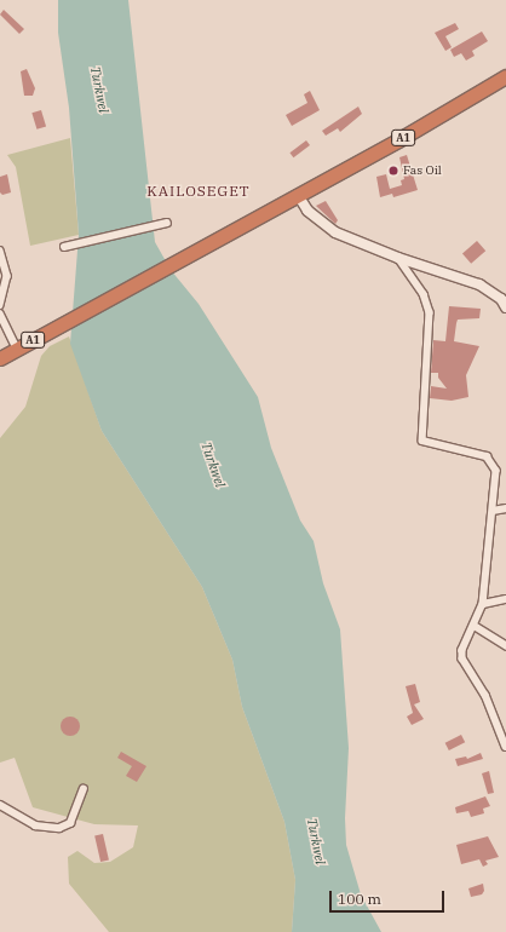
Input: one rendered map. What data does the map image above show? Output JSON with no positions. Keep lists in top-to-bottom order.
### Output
{
  "streets": {
    "highway": ["A1"]
  },
  "districts": ["KAILOSEGET"],
  "water": ["Turkwel"],
  "places": ["Fas Oil"],
  "scale_bar": "100 m"
}
